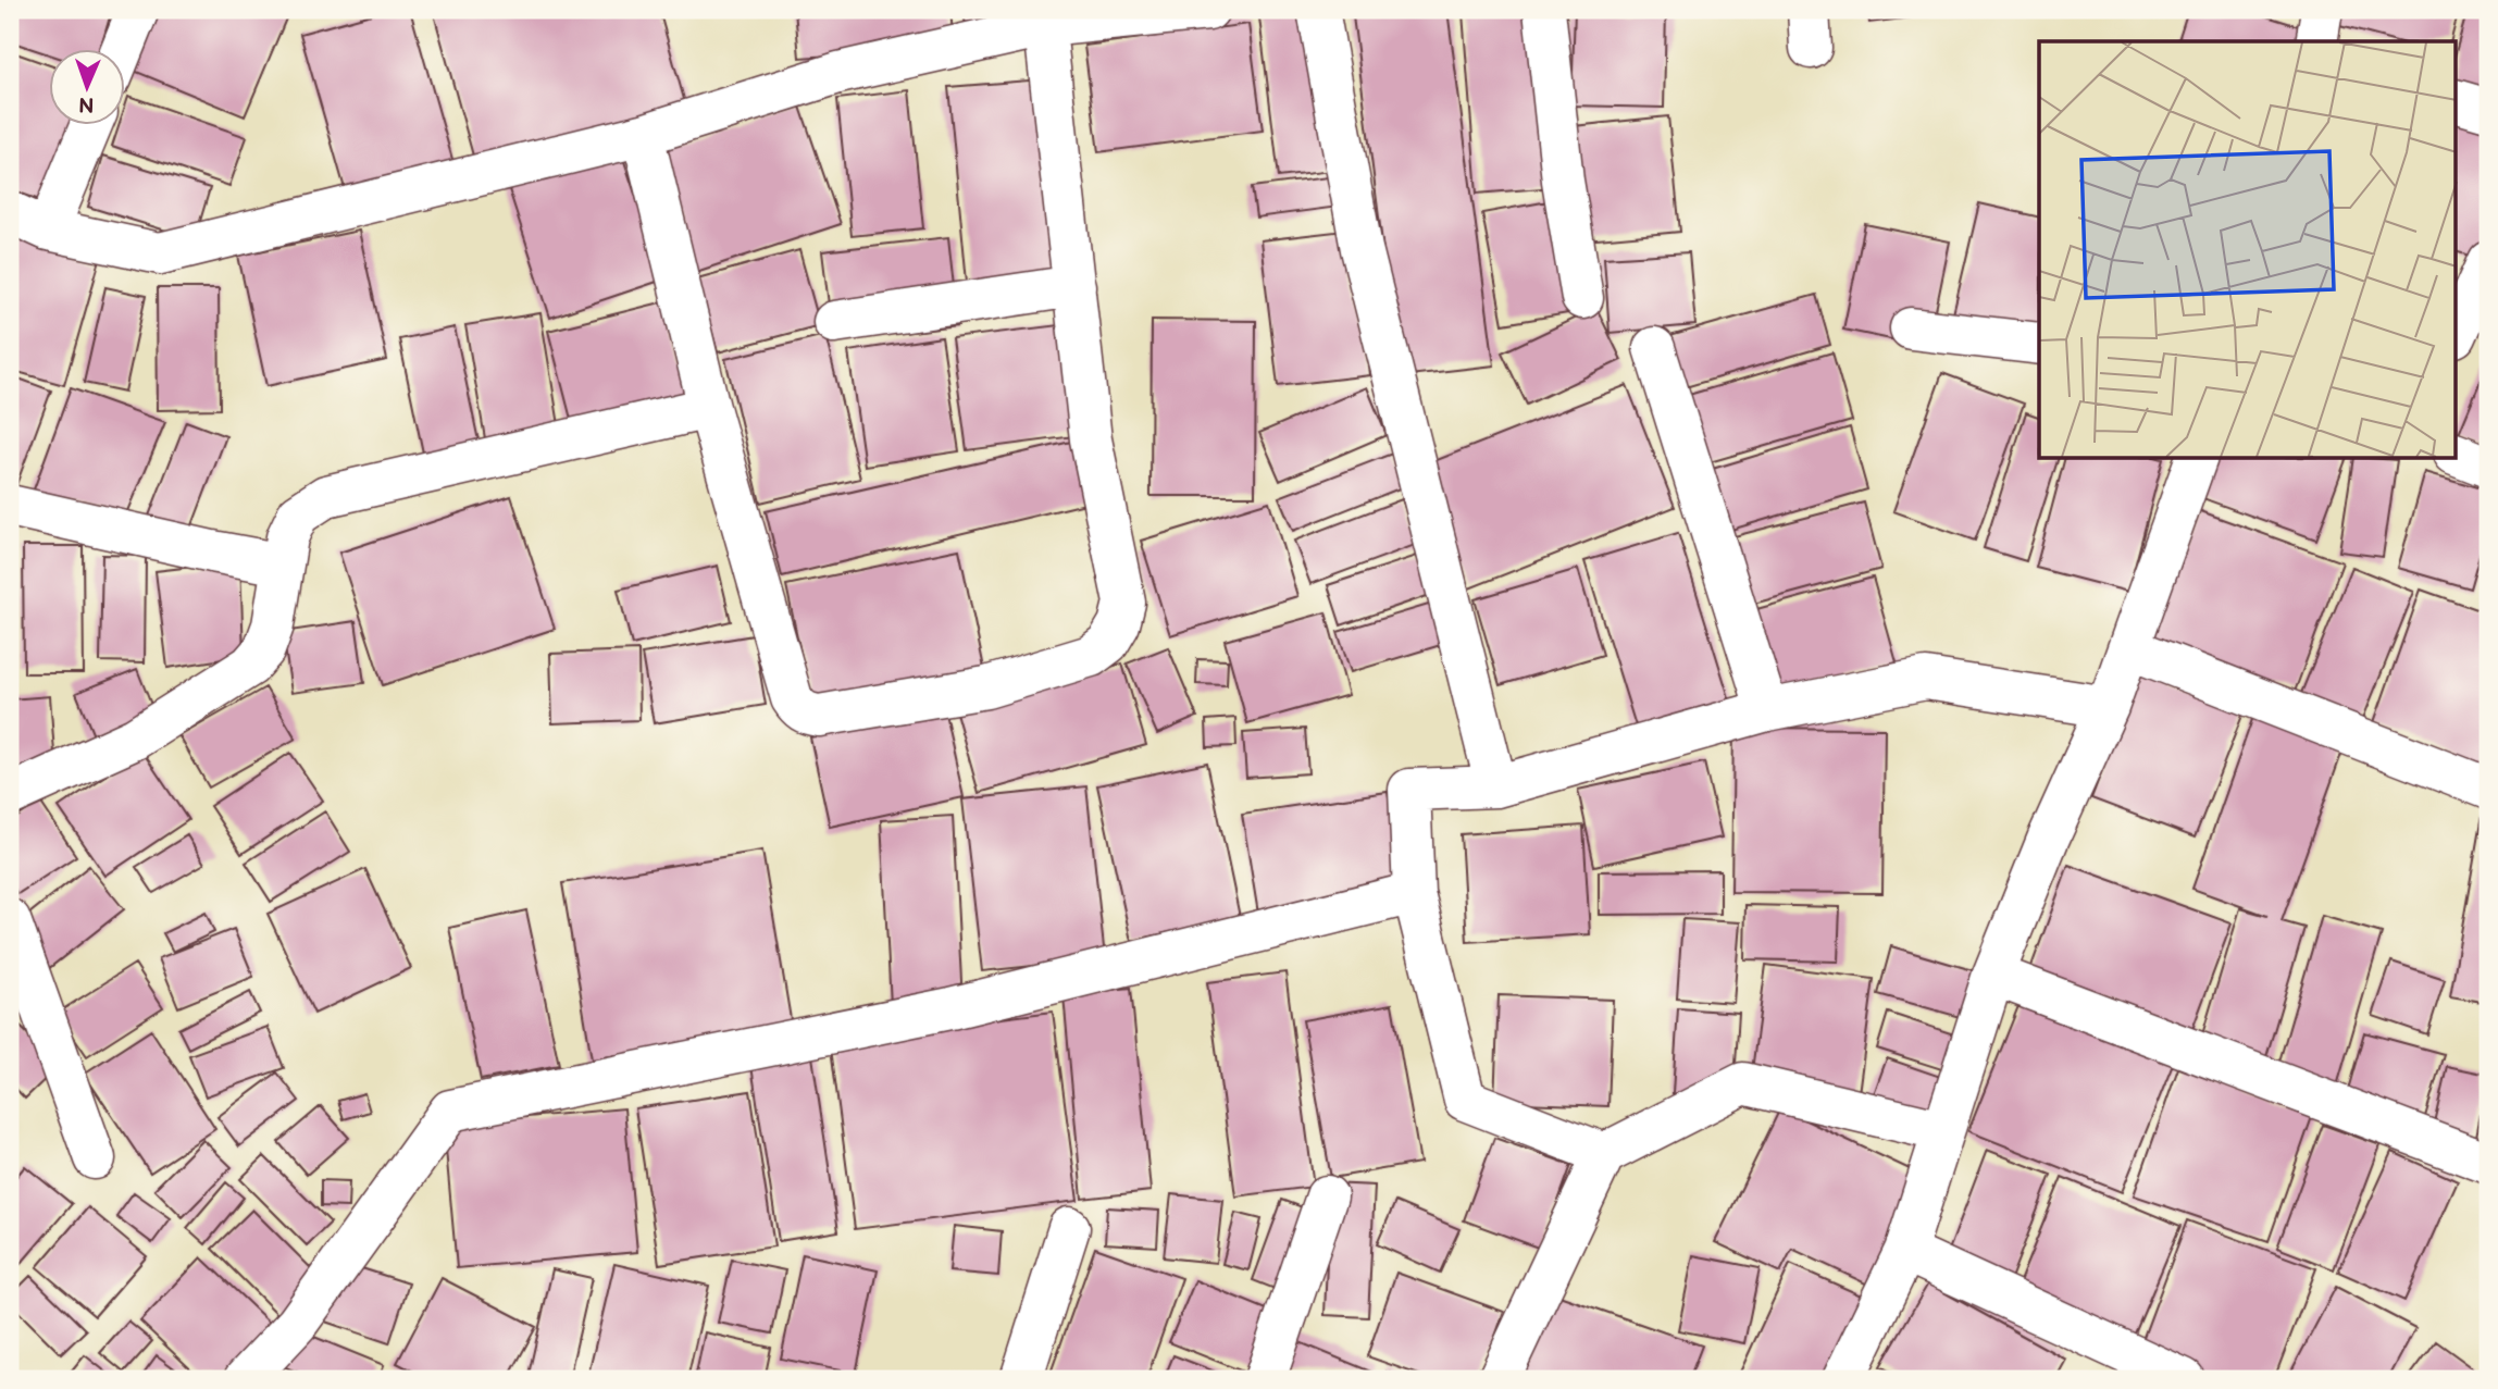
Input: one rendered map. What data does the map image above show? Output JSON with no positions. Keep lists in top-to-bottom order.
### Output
{
  "north": "bottom"
}
